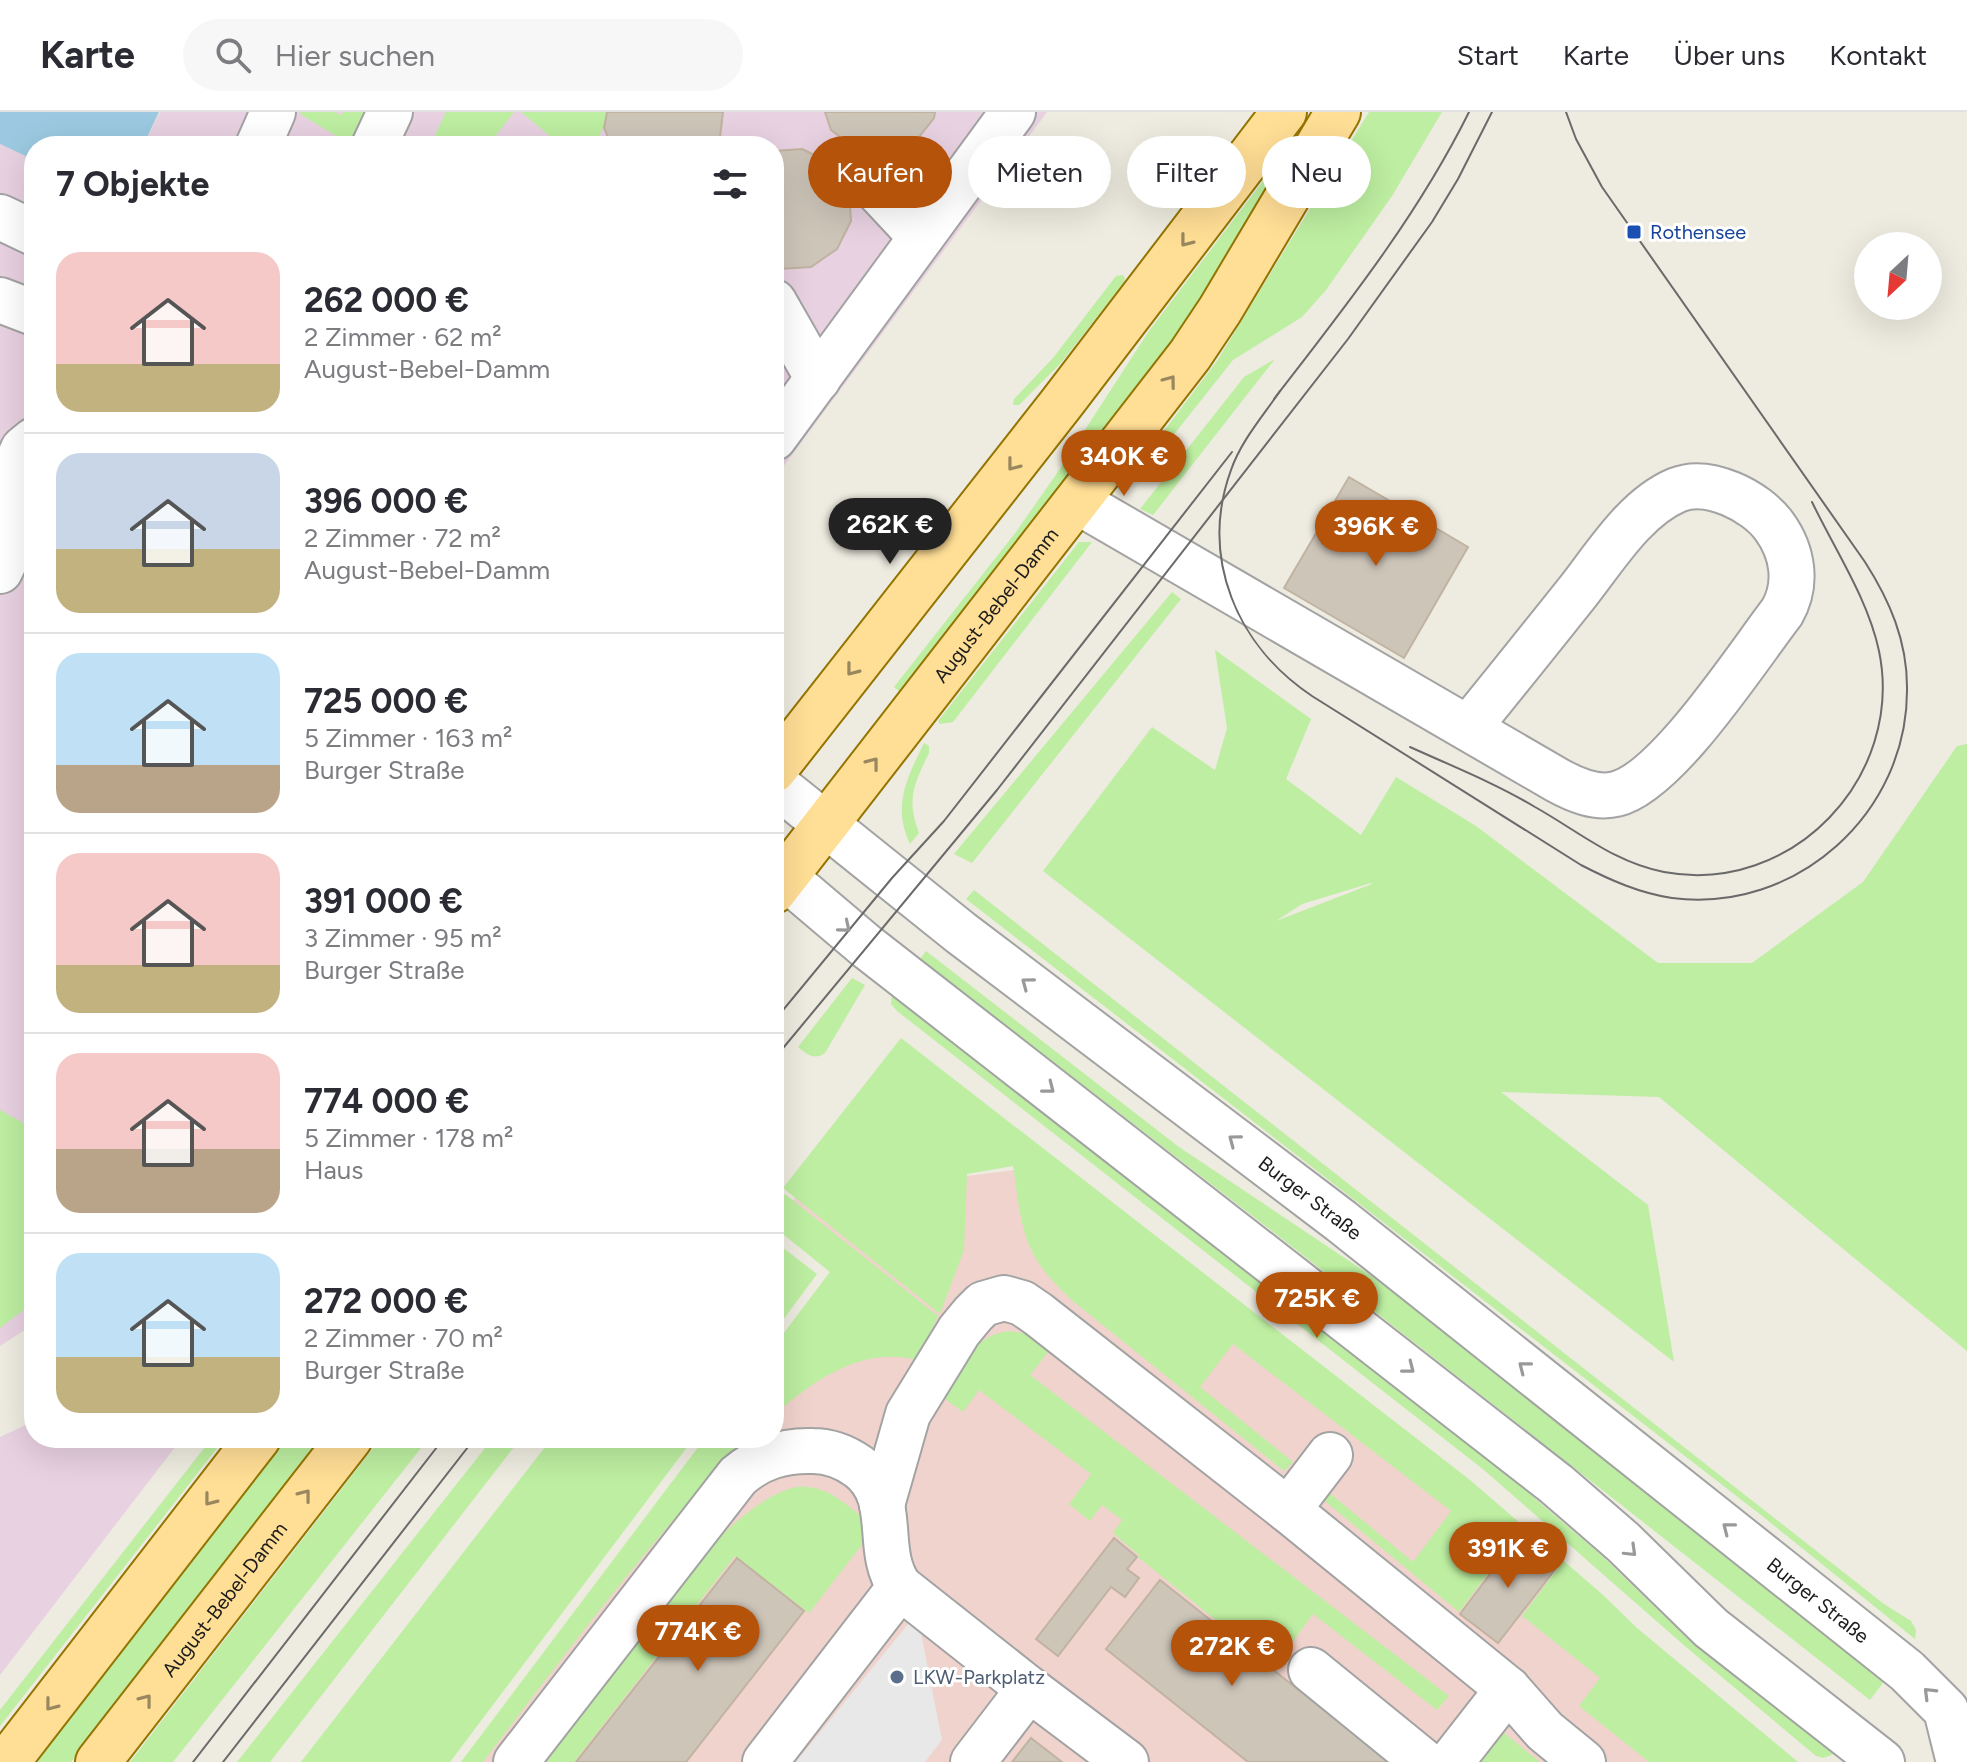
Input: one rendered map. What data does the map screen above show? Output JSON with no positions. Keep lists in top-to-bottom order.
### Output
{
  "streets": {
    "main road": ["August-Bebel-Damm"],
    "street": ["Burger Straße"]
  },
  "crossings": [
    ["August-Bebel-Damm", "Burger Straße"]
  ],
  "places": {
    "transit": ["Rothensee"],
    "other": ["LKW-Parkplatz"]
  },
  "north": "bottom left",
  "page": {
    "header": "Karte",
    "search": "Hier suchen",
    "nav": [
      "Start",
      "Karte",
      "Über uns",
      "Kontakt"
    ],
    "chip": [
      "Kaufen",
      "Mieten",
      "Filter",
      "Neu"
    ],
    "heading": "7 Objekte",
    "list": [
      {
        "name": "262 000 €",
        "note": "2 Zimmer · 62 m² · August-Bebel-Damm"
      },
      {
        "name": "396 000 €",
        "note": "2 Zimmer · 72 m² · August-Bebel-Damm"
      },
      {
        "name": "725 000 €",
        "note": "5 Zimmer · 163 m² · Burger Straße"
      },
      {
        "name": "391 000 €",
        "note": "3 Zimmer · 95 m² · Burger Straße"
      },
      {
        "name": "774 000 €",
        "note": "5 Zimmer · 178 m² · Haus"
      },
      {
        "name": "272 000 €",
        "note": "2 Zimmer · 70 m² · Burger Straße"
      }
    ],
    "price": [
      "340K €",
      "262K €",
      "396K €",
      "725K €",
      "391K €",
      "774K €",
      "272K €"
    ]
  }
}
